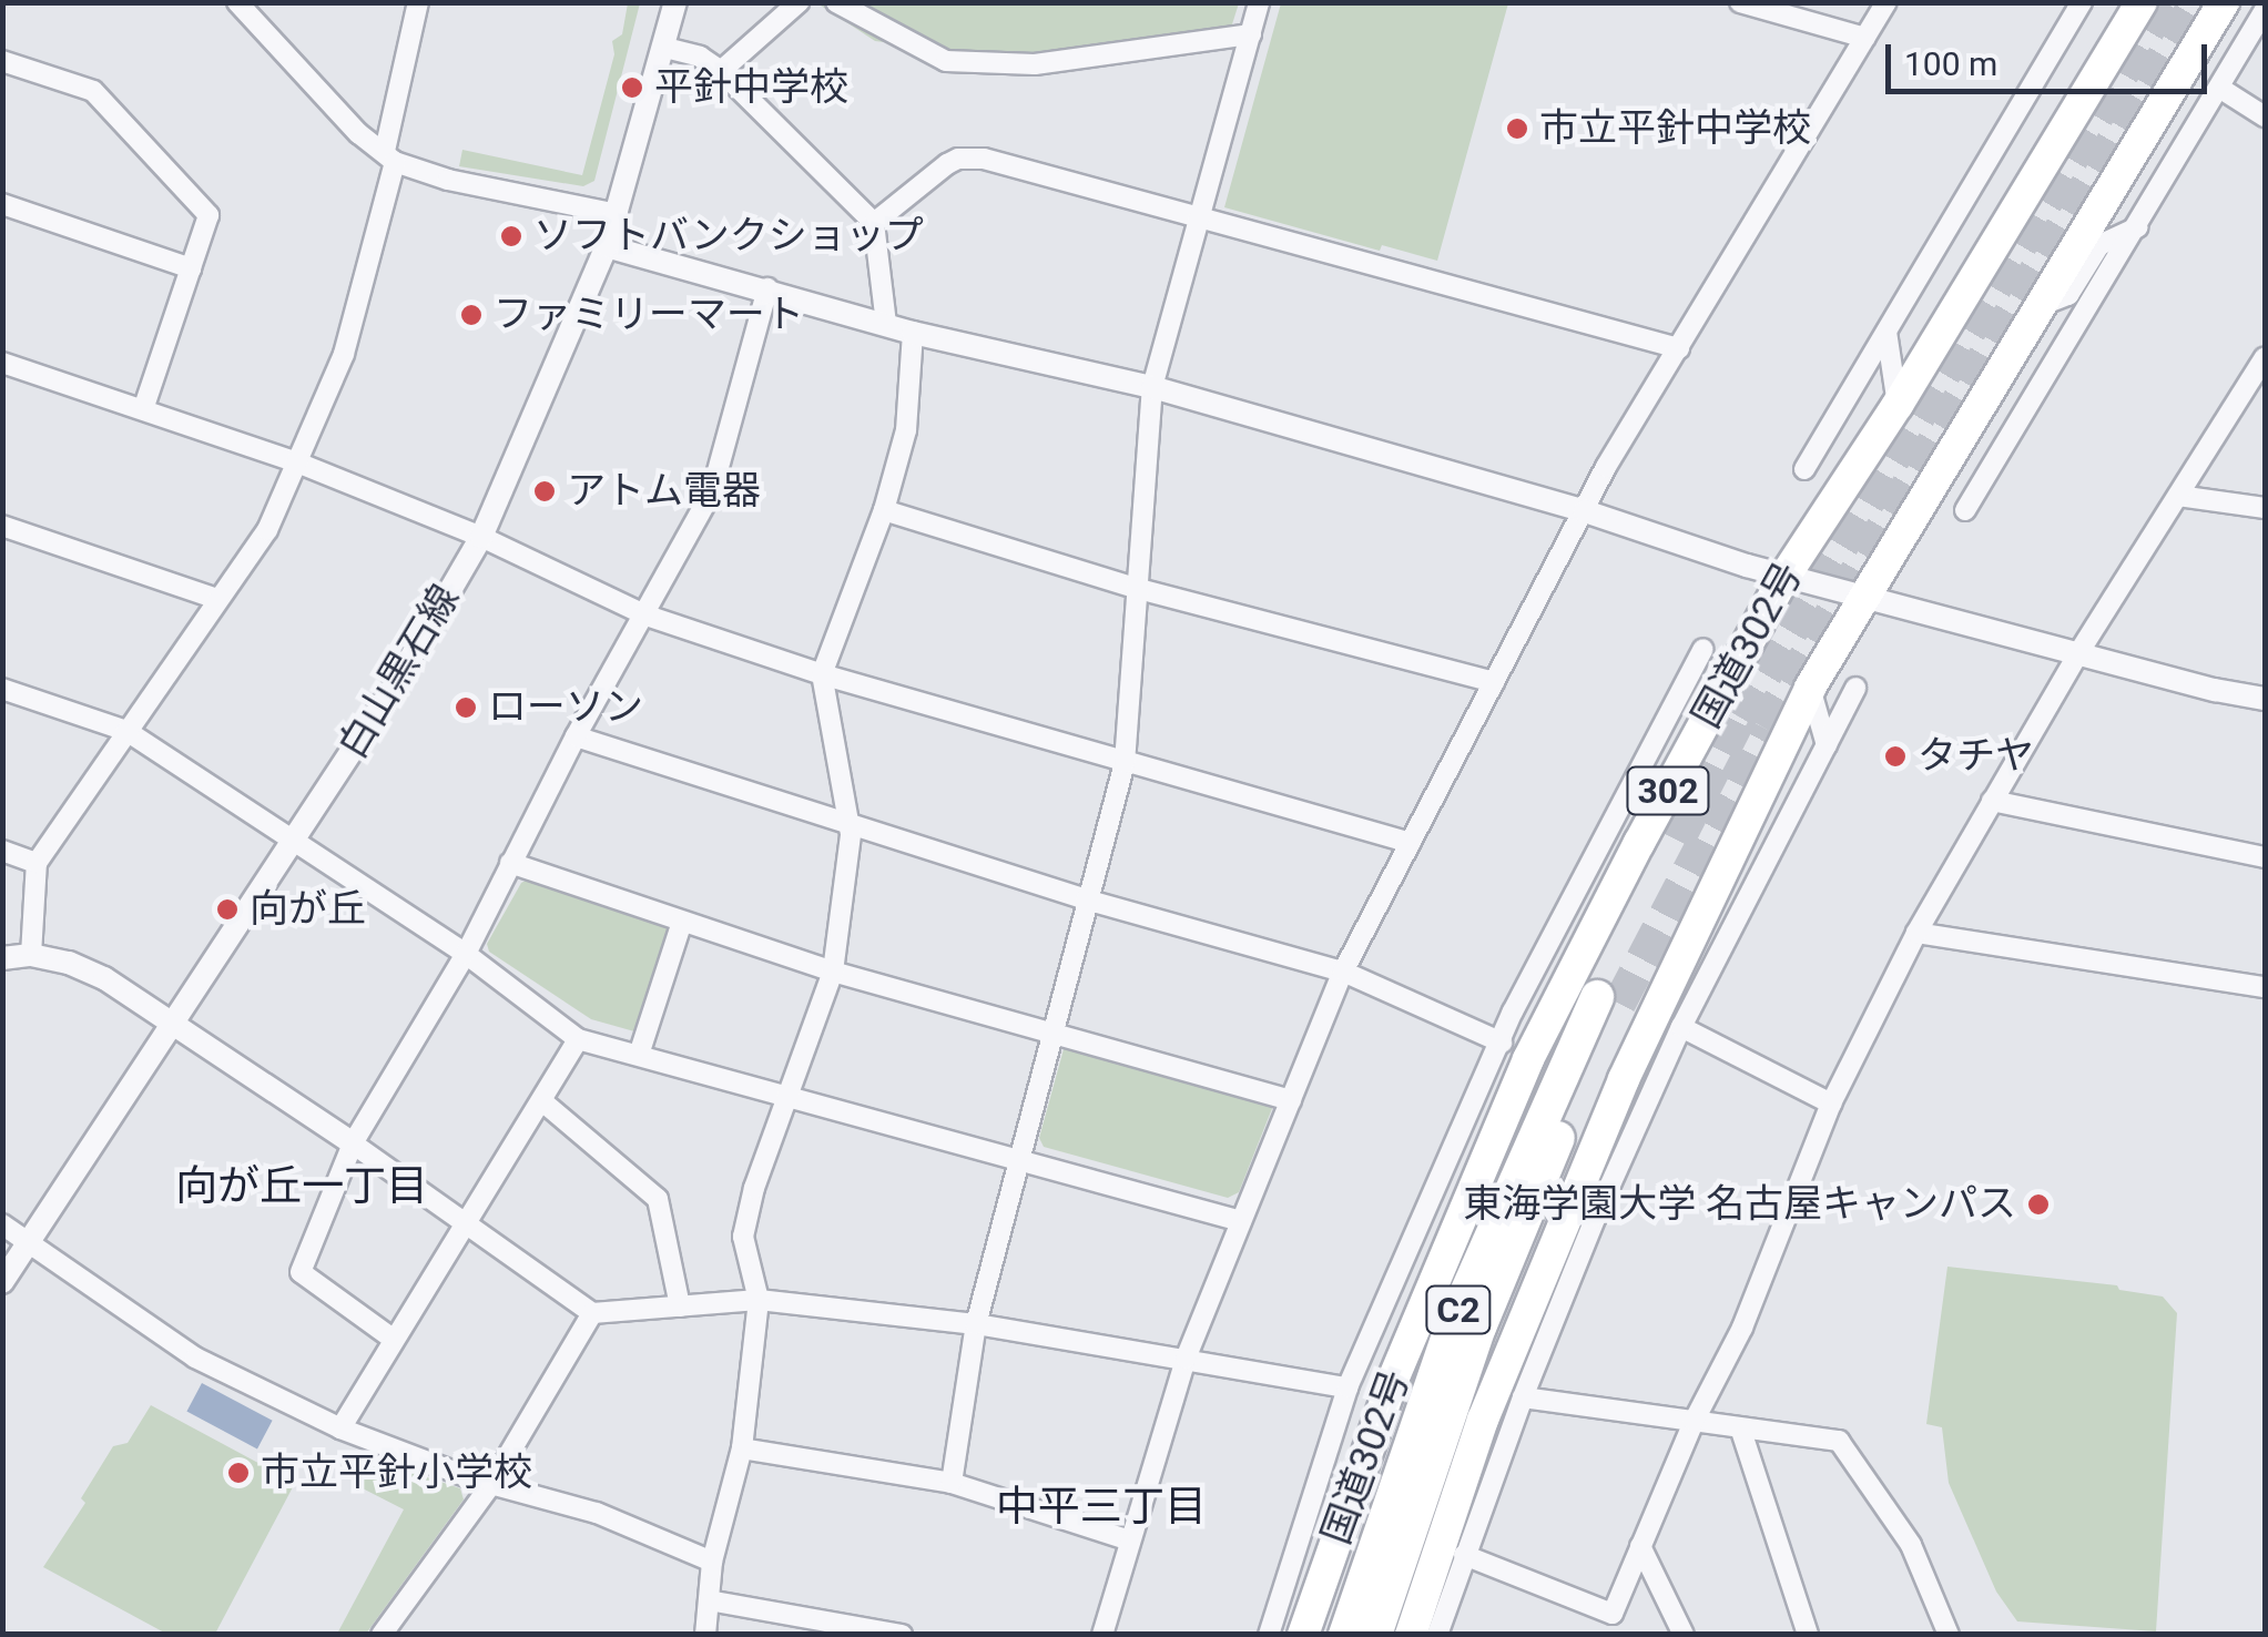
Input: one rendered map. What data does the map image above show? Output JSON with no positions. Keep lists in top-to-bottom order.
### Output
{
  "streets": {
    "highway": ["国道302号", "302", "C2"],
    "street": ["白山黒石線"]
  },
  "districts": ["向が丘一丁目", "中平三丁目"],
  "places": [
    "平針中学校",
    "市立平針中学校",
    "ソフトバンクショップ",
    "ファミリーマート",
    "アトム電器",
    "ローソン",
    "タチヤ",
    "向が丘",
    "東海学園大学 名古屋キャンパス",
    "市立平針小学校"
  ],
  "scale_bar": "100 m"
}
